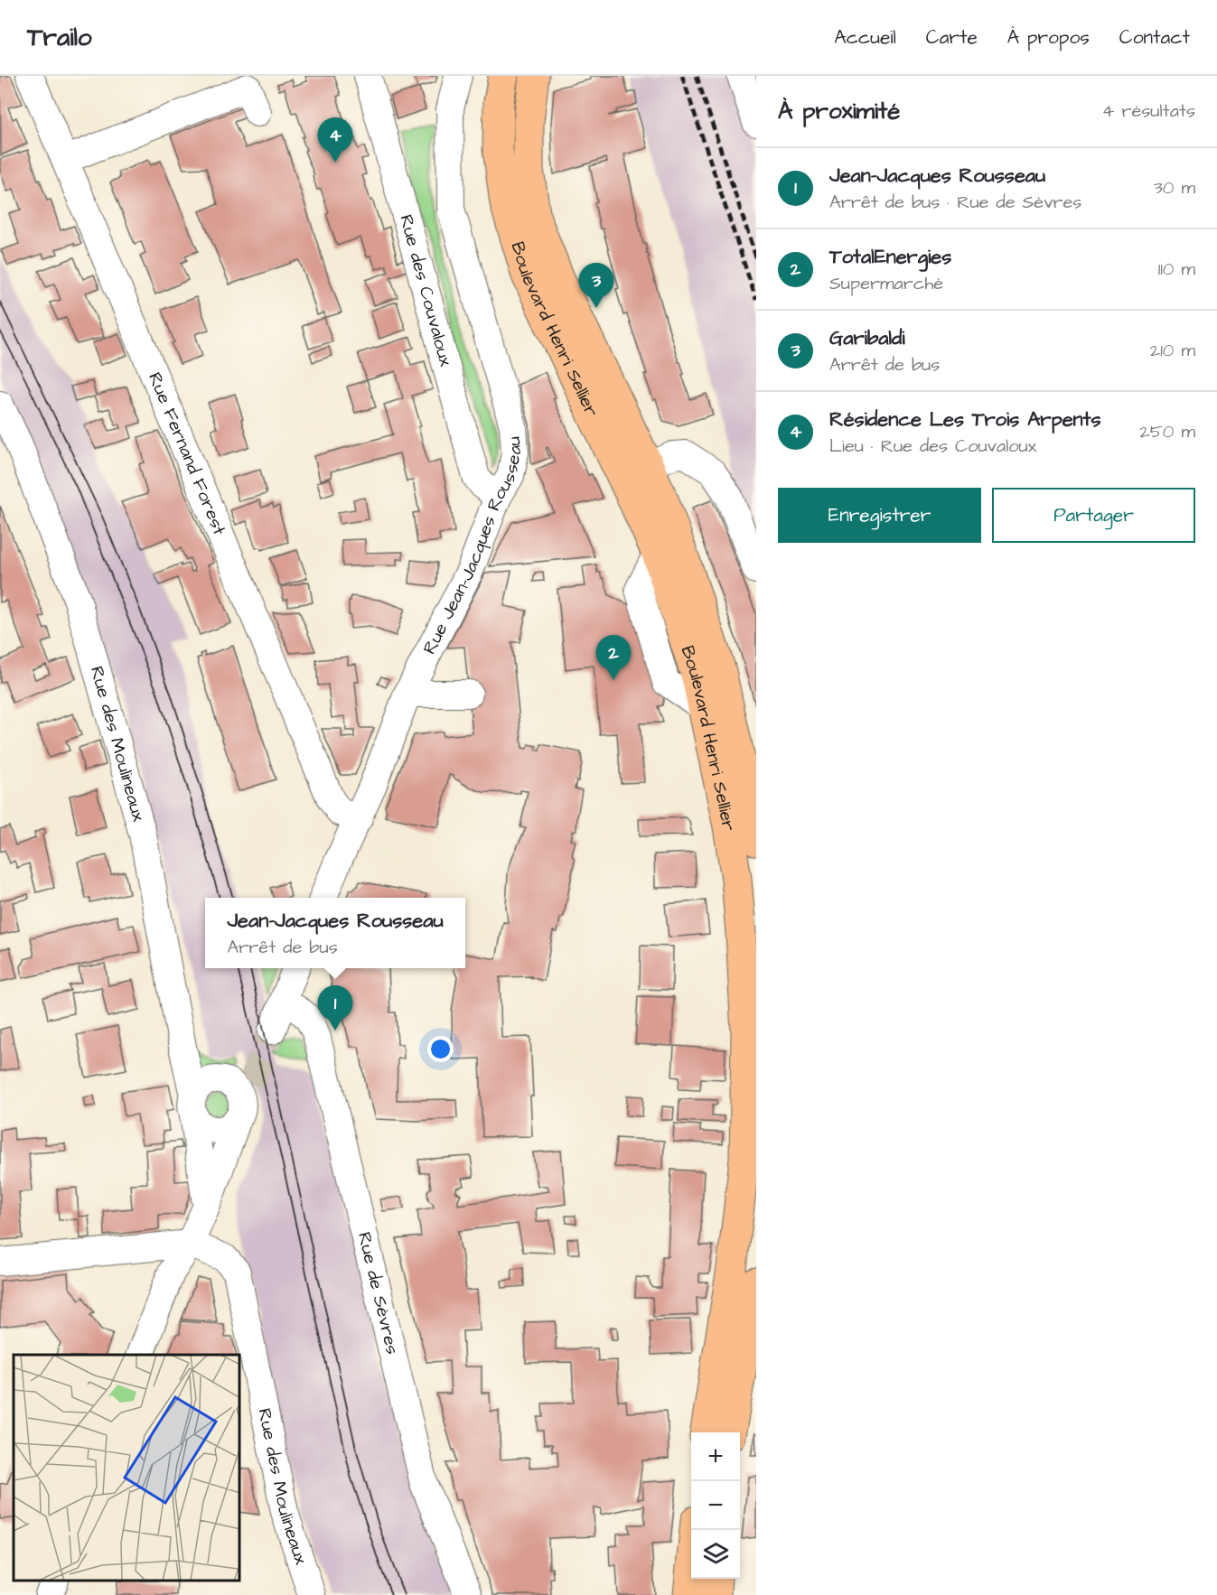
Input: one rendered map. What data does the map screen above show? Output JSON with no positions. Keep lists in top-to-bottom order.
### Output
{
  "streets": {
    "main road": ["Boulevard Henri Sellier"],
    "street": [
      "Rue des Couvaloux",
      "Rue Fernand Forest",
      "Rue Jean-Jacques Rousseau",
      "Rue des Moulineaux",
      "Rue de Sèvres"
    ]
  },
  "crossings": [
    ["Rue des Couvaloux", "Rue Jean-Jacques Rousseau"],
    ["Rue Fernand Forest", "Rue Jean-Jacques Rousseau"]
  ],
  "page": {
    "header": "Trailo",
    "nav": [
      "Accueil",
      "Carte",
      "À propos",
      "Contact"
    ],
    "heading": ["À proximité", "4 résultats"],
    "pins": [
      "4",
      "3",
      "2",
      "1"
    ],
    "list": [
      {
        "mark": "1",
        "name": "Jean-Jacques Rousseau",
        "note": "Arrêt de bus · Rue de Sèvres",
        "value": "30 m"
      },
      {
        "mark": "2",
        "name": "TotalEnergies",
        "note": "Supermarché",
        "value": "110 m"
      },
      {
        "mark": "3",
        "name": "Garibaldi",
        "note": "Arrêt de bus",
        "value": "210 m"
      },
      {
        "mark": "4",
        "name": "Résidence Les Trois Arpents",
        "note": "Lieu · Rue des Couvaloux",
        "value": "250 m"
      }
    ],
    "buttons": ["Enregistrer", "Partager"],
    "popup": ["Jean-Jacques Rousseau", "Arrêt de bus"],
    "map_buttons": ["+", "−"]
  }
}
